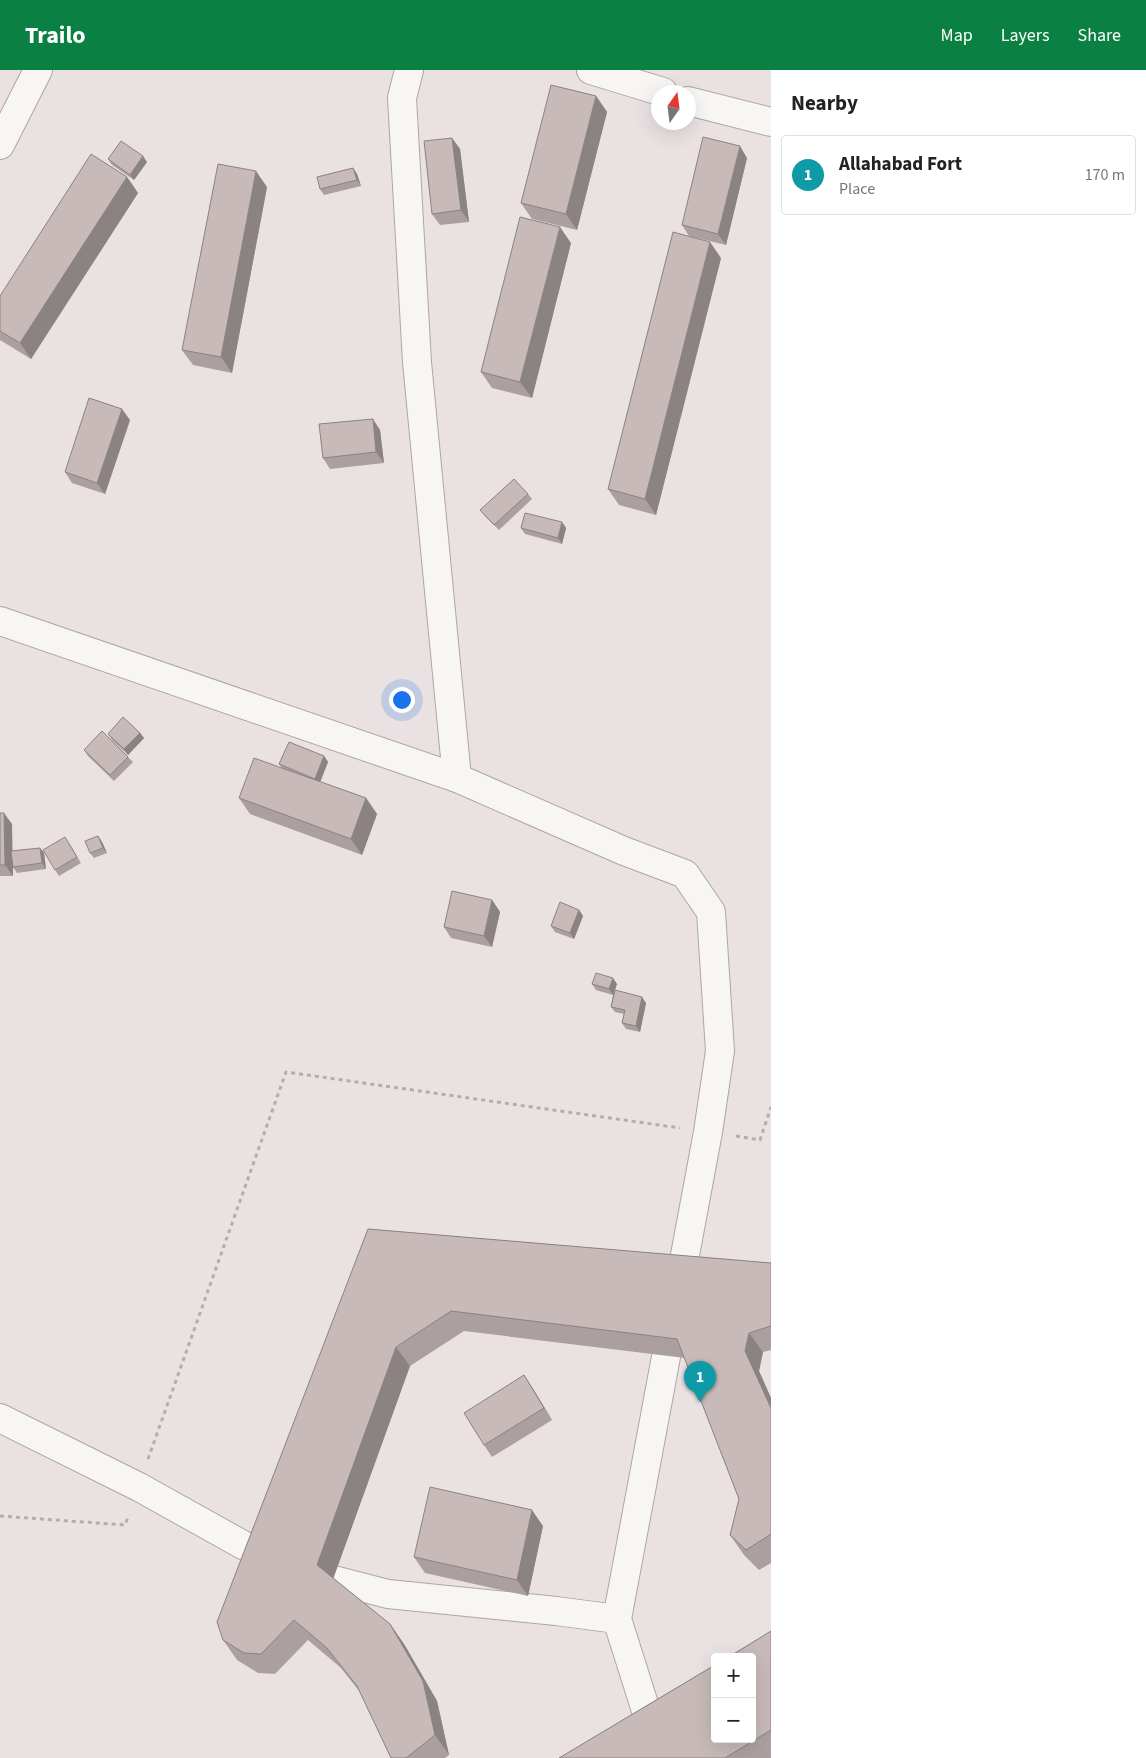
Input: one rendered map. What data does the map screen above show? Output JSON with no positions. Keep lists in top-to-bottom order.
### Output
{
  "north": "top",
  "page": {
    "header": "Trailo",
    "nav": ["Map", "Layers", "Share"],
    "heading": "Nearby",
    "list": [
      {
        "mark": "1",
        "name": "Allahabad Fort",
        "note": "Place",
        "value": "170 m"
      }
    ],
    "pins": "1",
    "map_buttons": ["+", "−"]
  }
}
